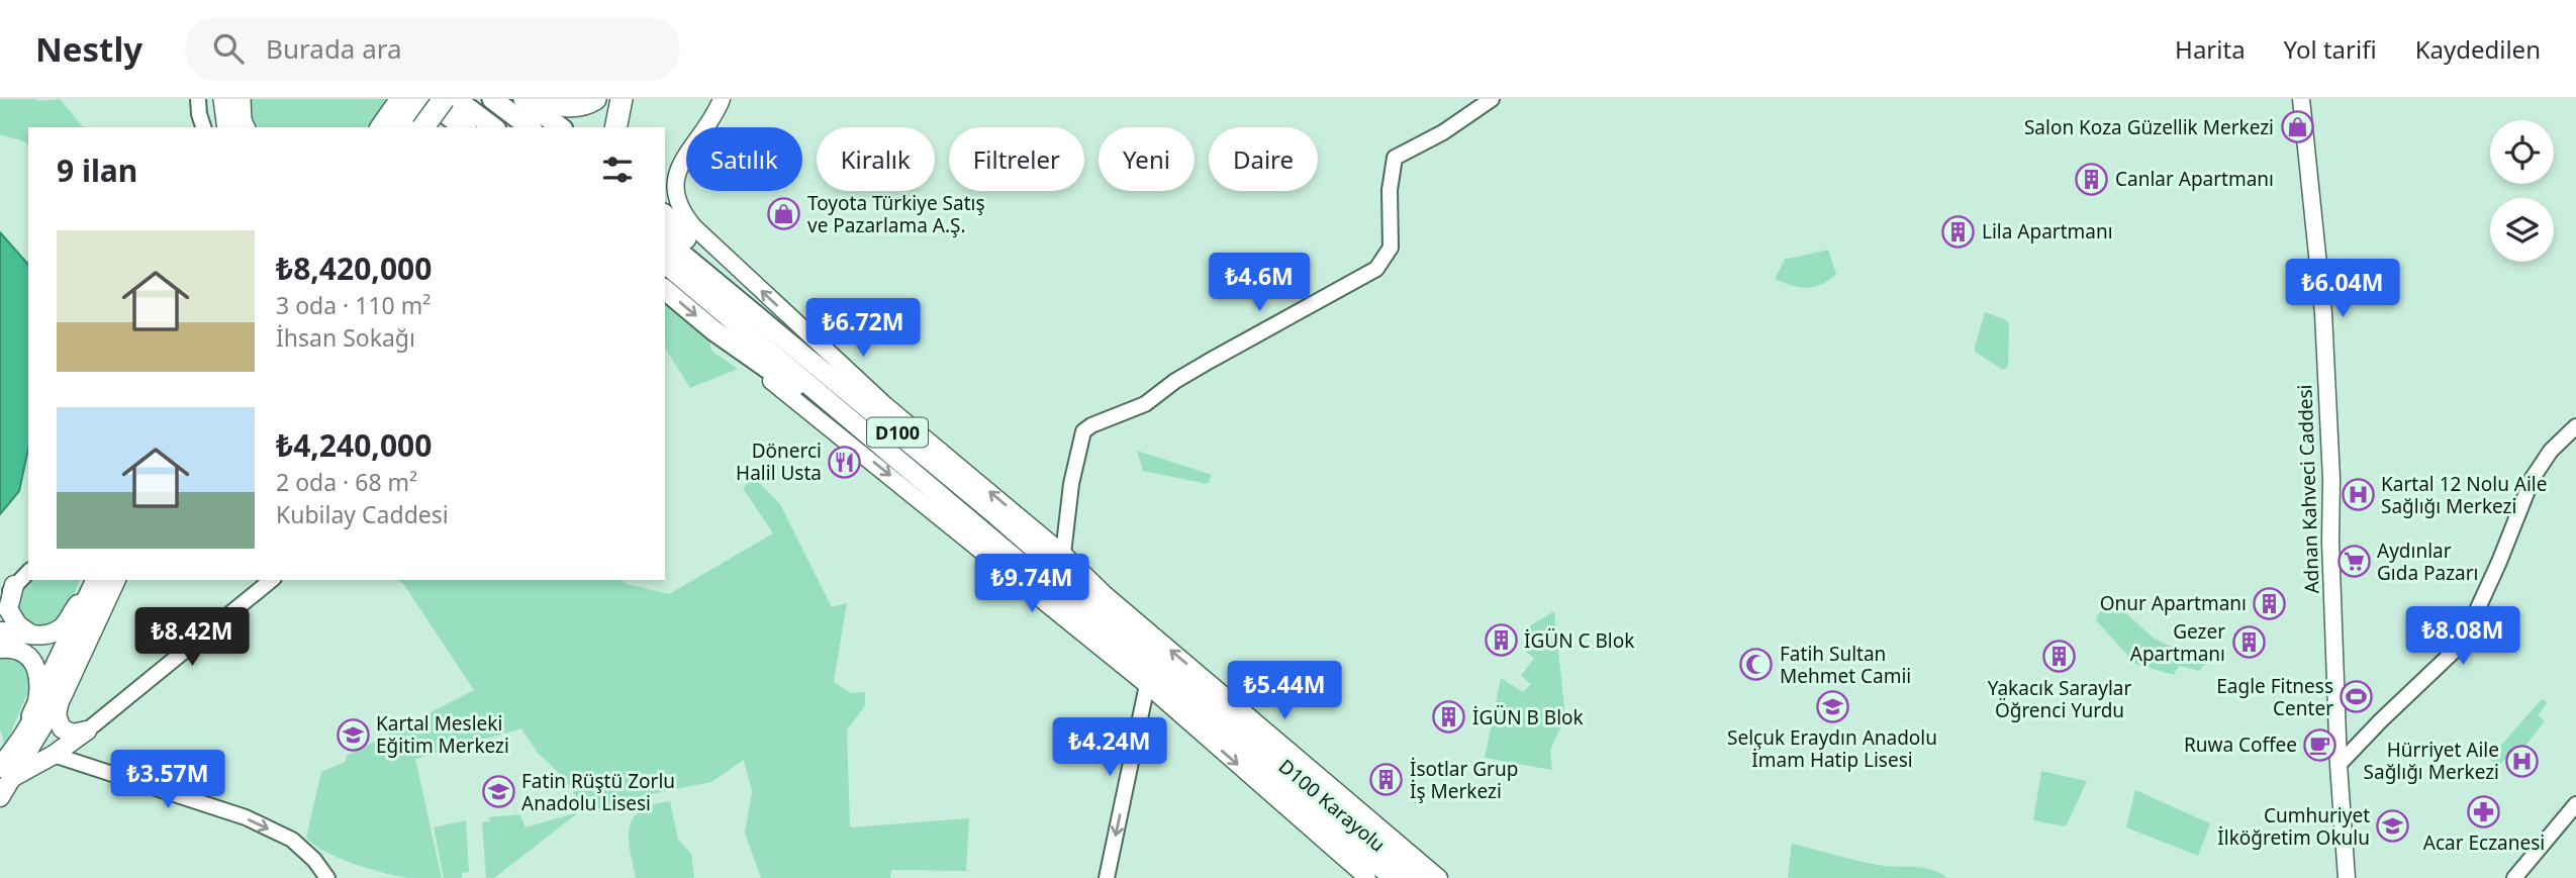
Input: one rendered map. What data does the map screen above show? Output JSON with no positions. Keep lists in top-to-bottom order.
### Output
{
  "streets": {
    "highway": ["D100", "D100 Karayolu"],
    "main road": ["Adnan Kahveci Caddesi"]
  },
  "crossings": [
    ["D100", "D100 Karayolu"]
  ],
  "places": {
    "shop": ["Salon Koza Güzellik Merkezi", "Toyota Türkiye Satış ve Pazarlama A.Ş."],
    "building": [
      "Canlar Apartmanı",
      "Lila Apartmanı",
      "Onur Apartmanı",
      "İGÜN C Blok",
      "Gezer Apartmanı",
      "Yakacık Saraylar Öğrenci Yurdu",
      "İGÜN B Blok",
      "İsotlar Grup İş Merkezi"
    ],
    "restaurant": ["Dönerci Halil Usta"],
    "hospital": ["Kartal 12 Nolu Aile Sağlığı Merkezi", "Hürriyet Aile Sağlığı Merkezi"],
    "supermarket": ["Aydınlar Gıda Pazarı"],
    "mosque": ["Fatih Sultan Mehmet Camii"],
    "sports": ["Eagle Fitness Center"],
    "school or university": [
      "Selçuk Eraydın Anadolu İmam Hatip Lisesi",
      "Kartal Mesleki Eğitim Merkezi",
      "Fatin Rüştü Zorlu Anadolu Lisesi",
      "Cumhuriyet İlköğretim Okulu"
    ],
    "cafe": ["Ruwa Coffee"],
    "pharmacy": ["Acar Eczanesi"]
  },
  "page": {
    "header": "Nestly",
    "search": "Burada ara",
    "nav": ["Harita", "Yol tarifi", "Kaydedilen"],
    "chip": [
      "Satılık",
      "Kiralık",
      "Filtreler",
      "Yeni",
      "Daire"
    ],
    "heading": "9 ilan",
    "list": [
      {
        "name": "₺8,420,000",
        "note": "3 oda · 110 m² · İhsan Sokağı"
      },
      {
        "name": "₺4,240,000",
        "note": "2 oda · 68 m² · Kubilay Caddesi"
      }
    ],
    "price": [
      "₺4.6M",
      "₺6.04M",
      "₺6.72M",
      "₺9.74M",
      "₺8.08M",
      "₺8.42M",
      "₺5.44M",
      "₺4.24M",
      "₺3.57M"
    ]
  }
}
